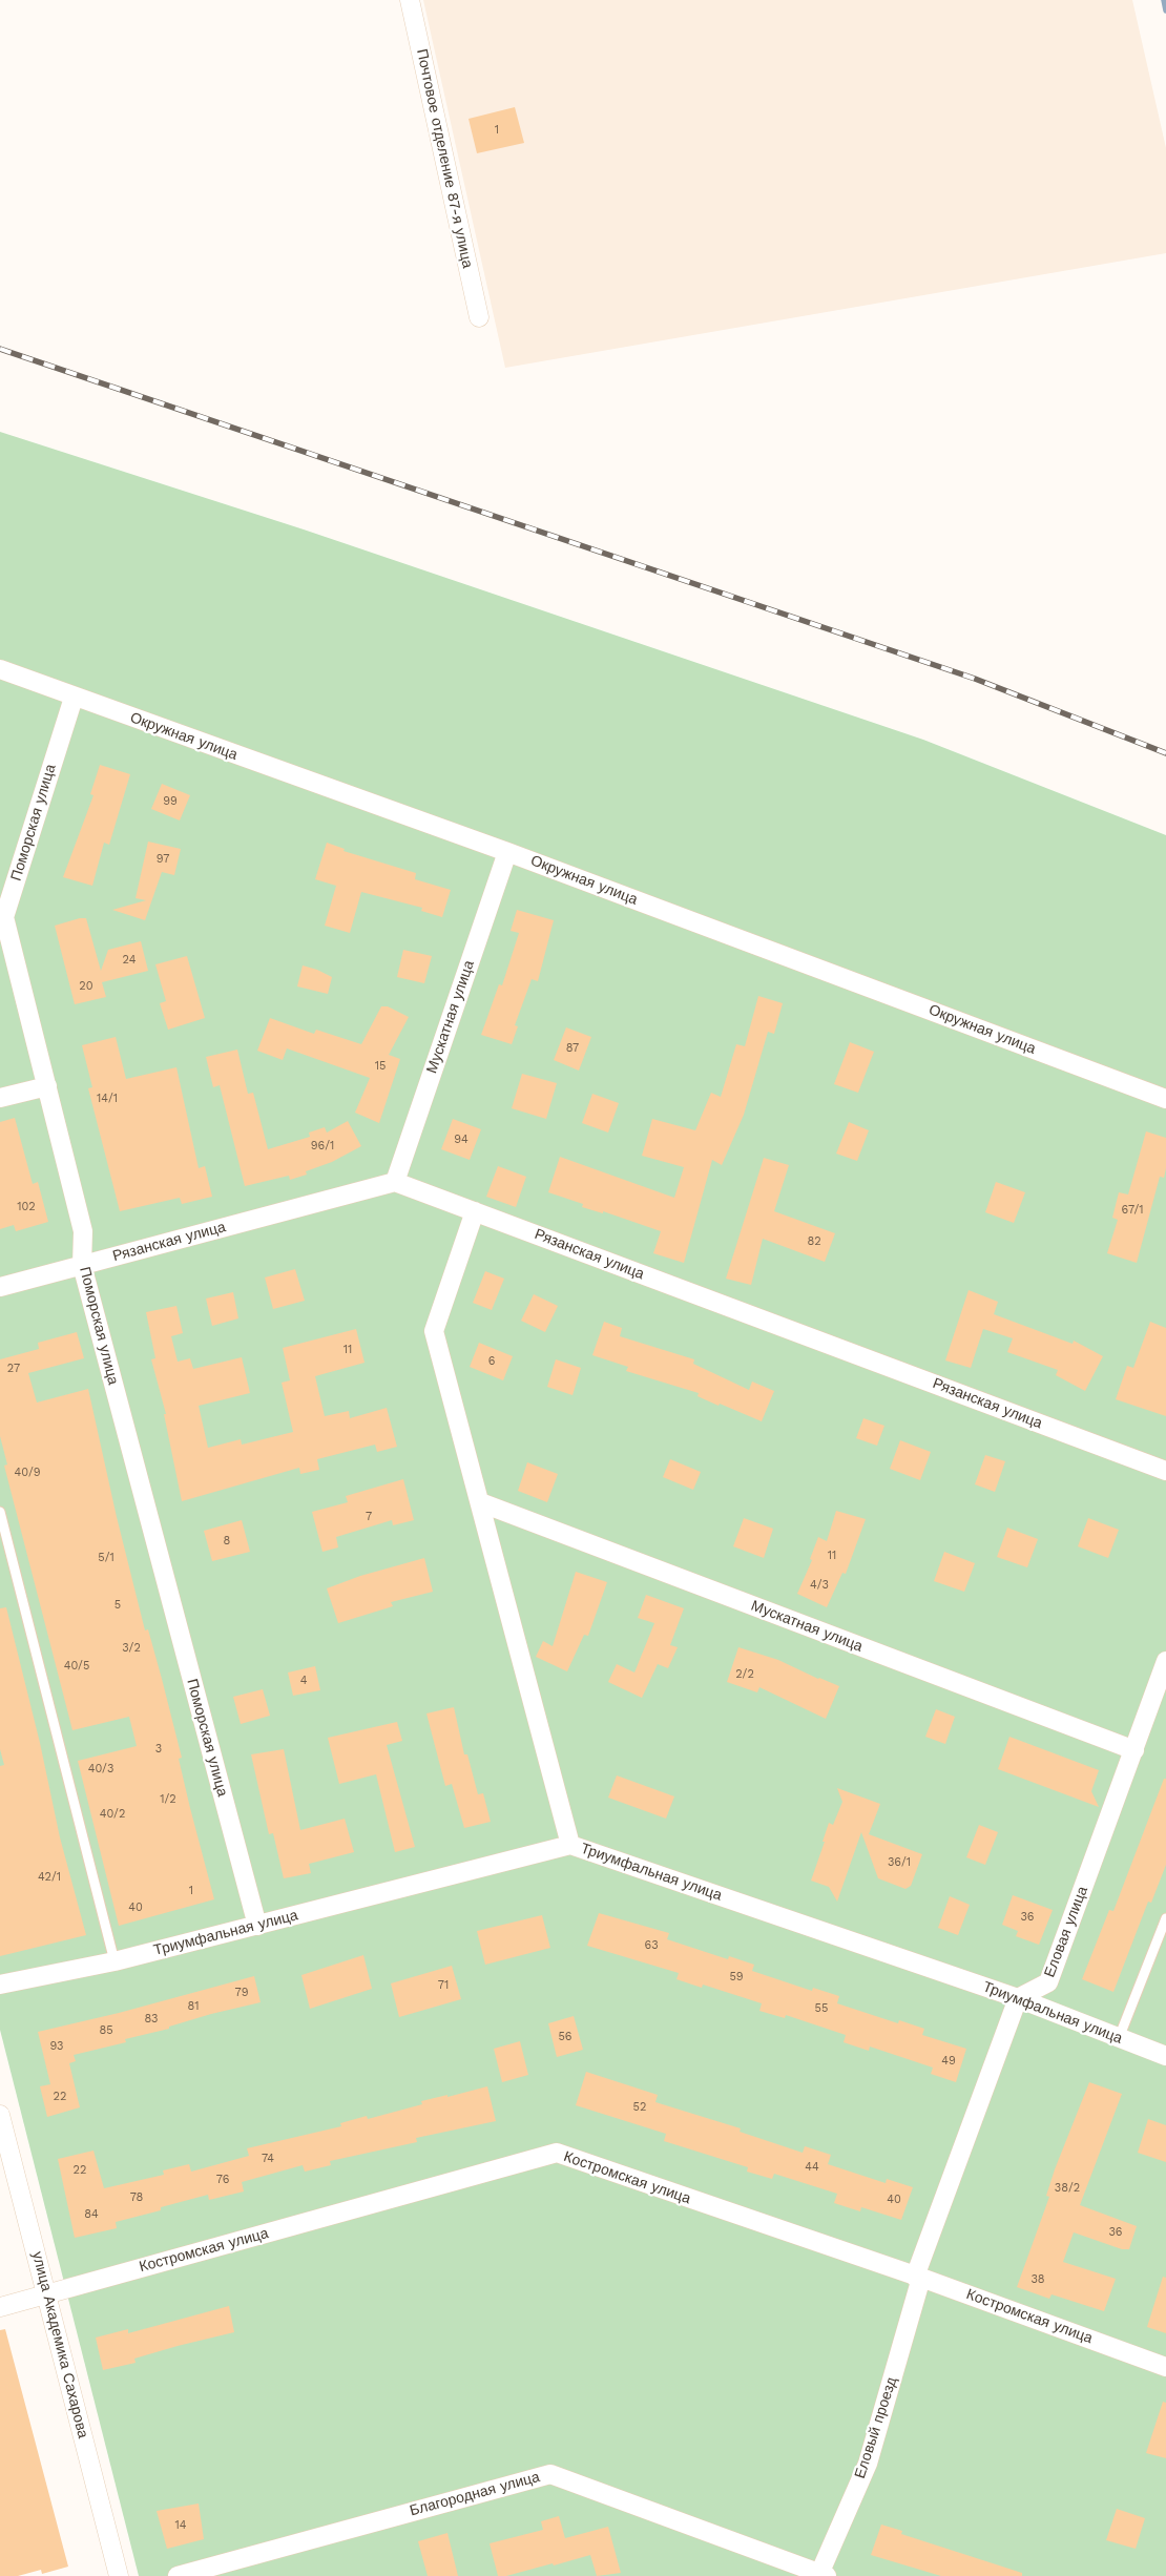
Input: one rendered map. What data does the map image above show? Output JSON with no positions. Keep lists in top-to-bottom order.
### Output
{
  "streets": {
    "street": [
      "Почтовое отделение 87-я улица",
      "Окружная улица",
      "Поморская улица",
      "Мускатная улица",
      "Рязанская улица",
      "Триумфальная улица",
      "Еловая улица",
      "Костромская улица",
      "улица Академика Сахарова",
      "Еловый проезд",
      "Благородная улица"
    ]
  },
  "crossings": [
    ["Окружная улица", "Поморская улица"],
    ["Окружная улица", "Мускатная улица"],
    ["Поморская улица", "Рязанская улица"],
    ["Поморская улица", "Триумфальная улица"],
    ["Мускатная улица", "Рязанская улица"],
    ["Мускатная улица", "Еловая улица"],
    ["Триумфальная улица", "Еловая улица"],
    ["Костромская улица", "улица Академика Сахарова"],
    ["Костромская улица", "Еловый проезд"],
    ["Еловый проезд", "Благородная улица"]
  ],
  "house_numbers": [
    "1",
    "99",
    "97",
    "24",
    "20",
    "87",
    "15",
    "14/1",
    "94",
    "96/1",
    "102",
    "67/1",
    "82",
    "11",
    "6",
    "27",
    "40/9",
    "7",
    "8",
    "11",
    "5/1",
    "4/3",
    "5",
    "3/2",
    "40/5",
    "2/2",
    "4",
    "3",
    "40/3",
    "1/2",
    "40/2",
    "36/1",
    "42/1",
    "1",
    "40",
    "36",
    "63",
    "59",
    "71",
    "79",
    "81",
    "55",
    "83",
    "85",
    "56",
    "93",
    "49",
    "22",
    "52",
    "74",
    "44",
    "22",
    "76",
    "38/2",
    "78",
    "40",
    "84",
    "36",
    "38",
    "14"
  ]
}
